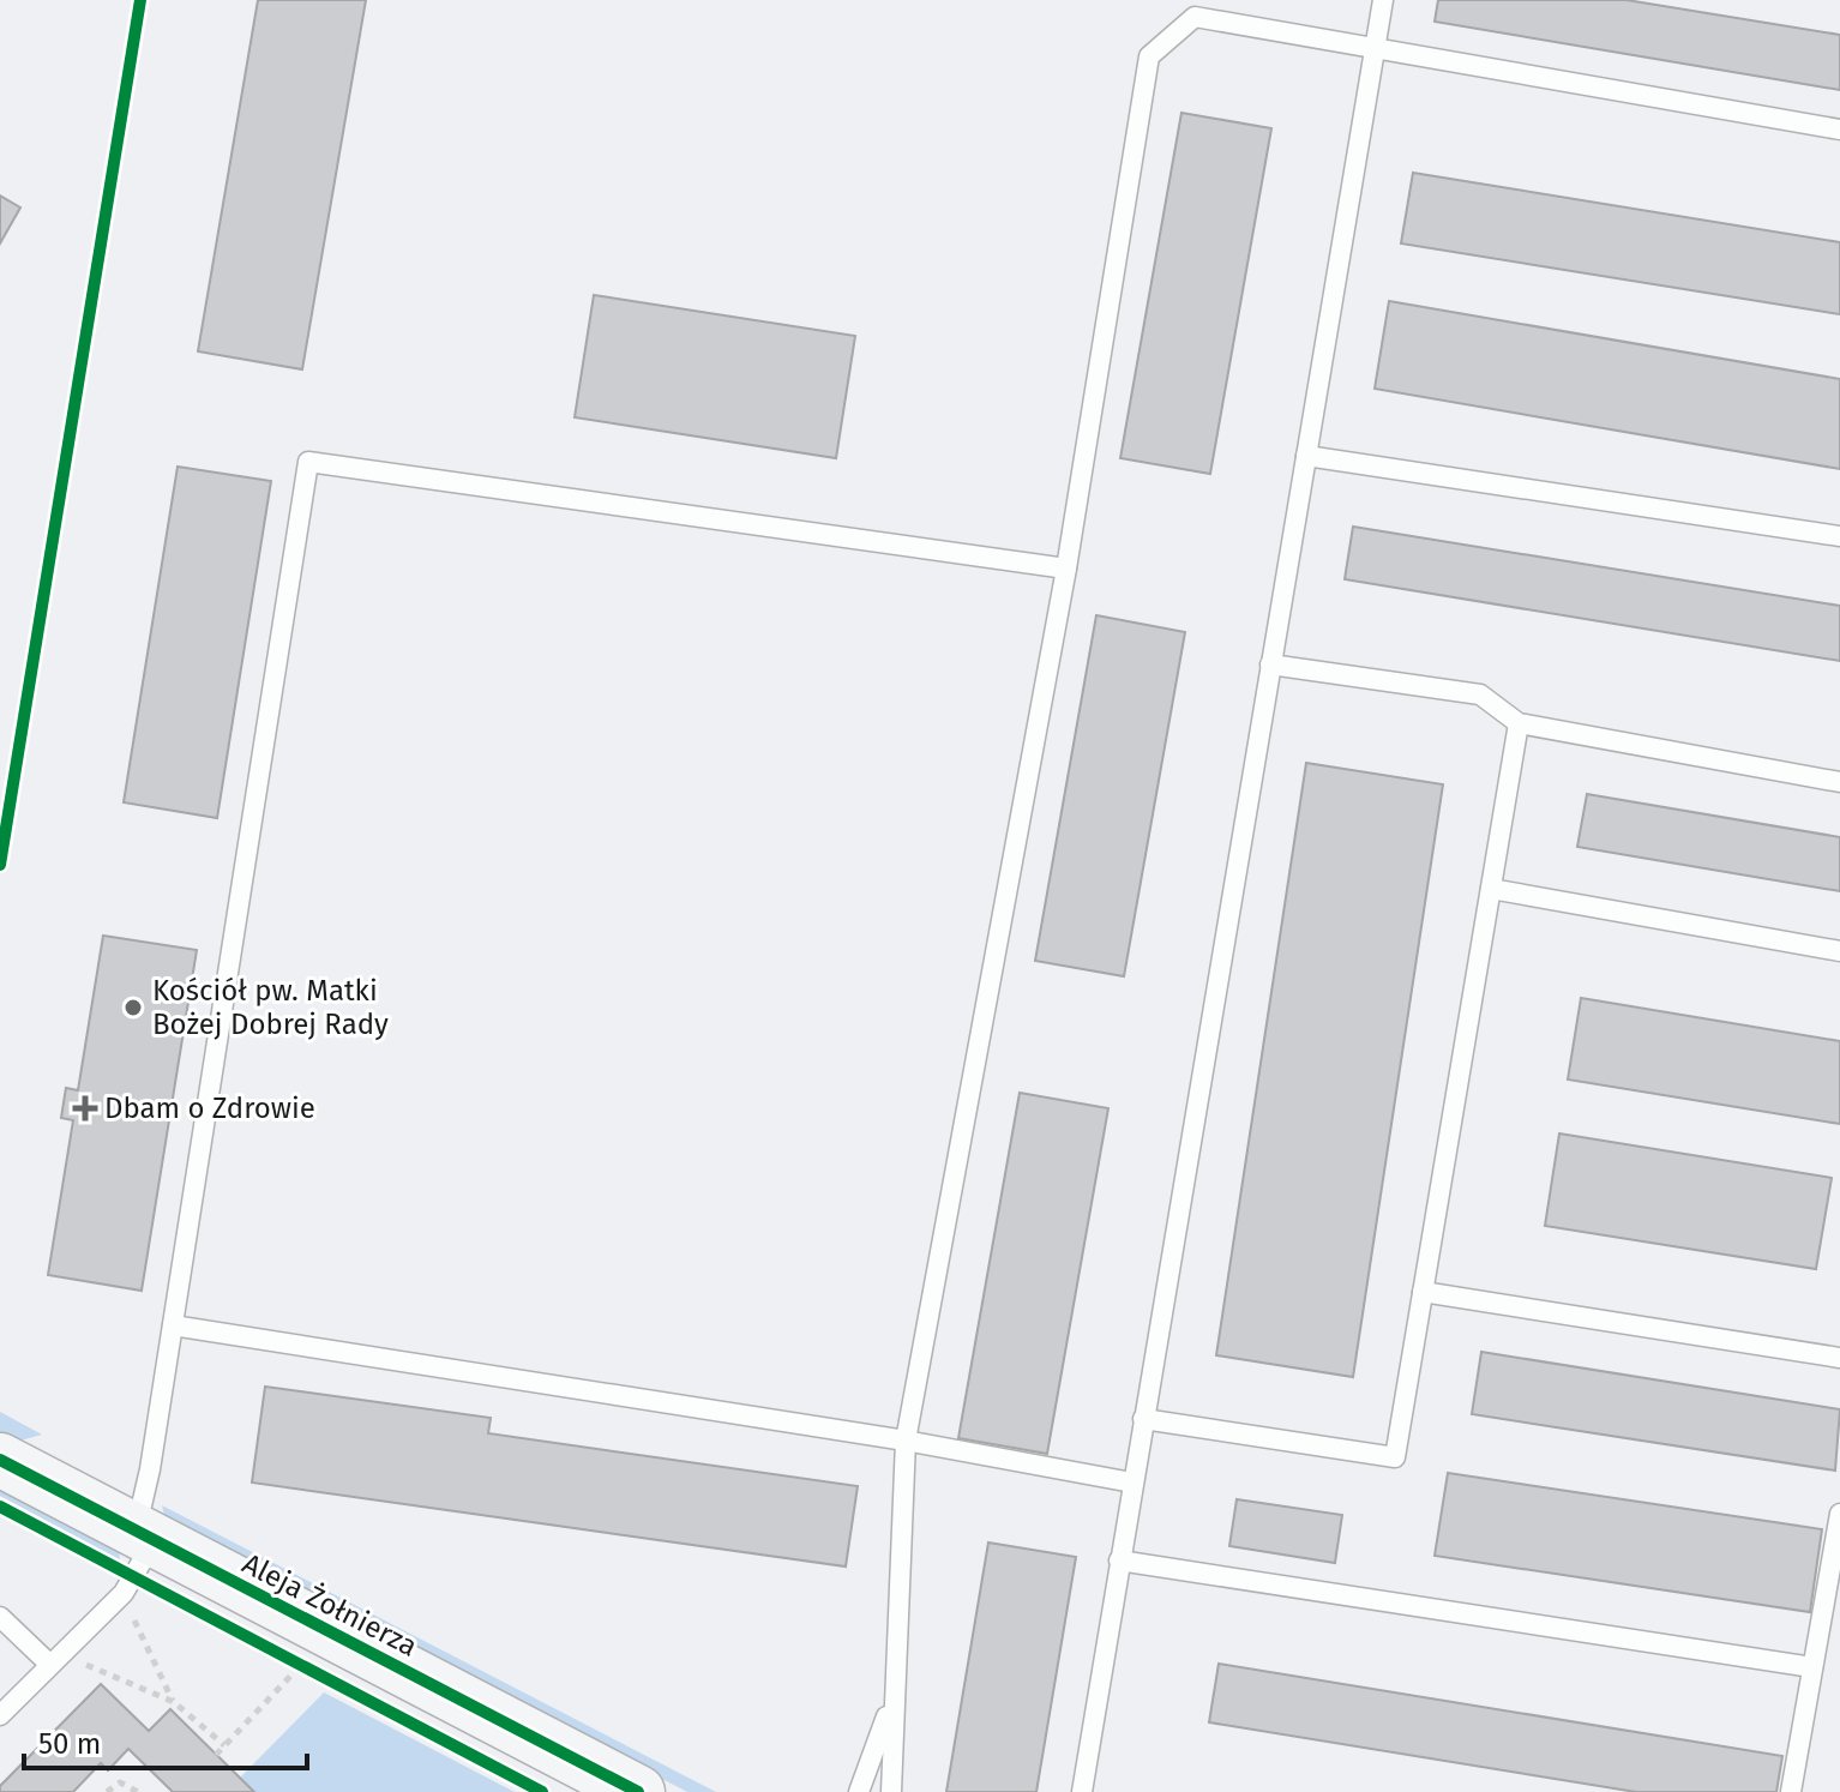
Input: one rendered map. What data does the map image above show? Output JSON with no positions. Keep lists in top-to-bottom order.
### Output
{
  "streets": {
    "street": ["Aleja Żołnierza"]
  },
  "places": {
    "other": ["Kościół pw. Matki Bożej Dobrej Rady"],
    "health": ["Dbam o Zdrowie"]
  },
  "scale_bar": "50 m"
}
